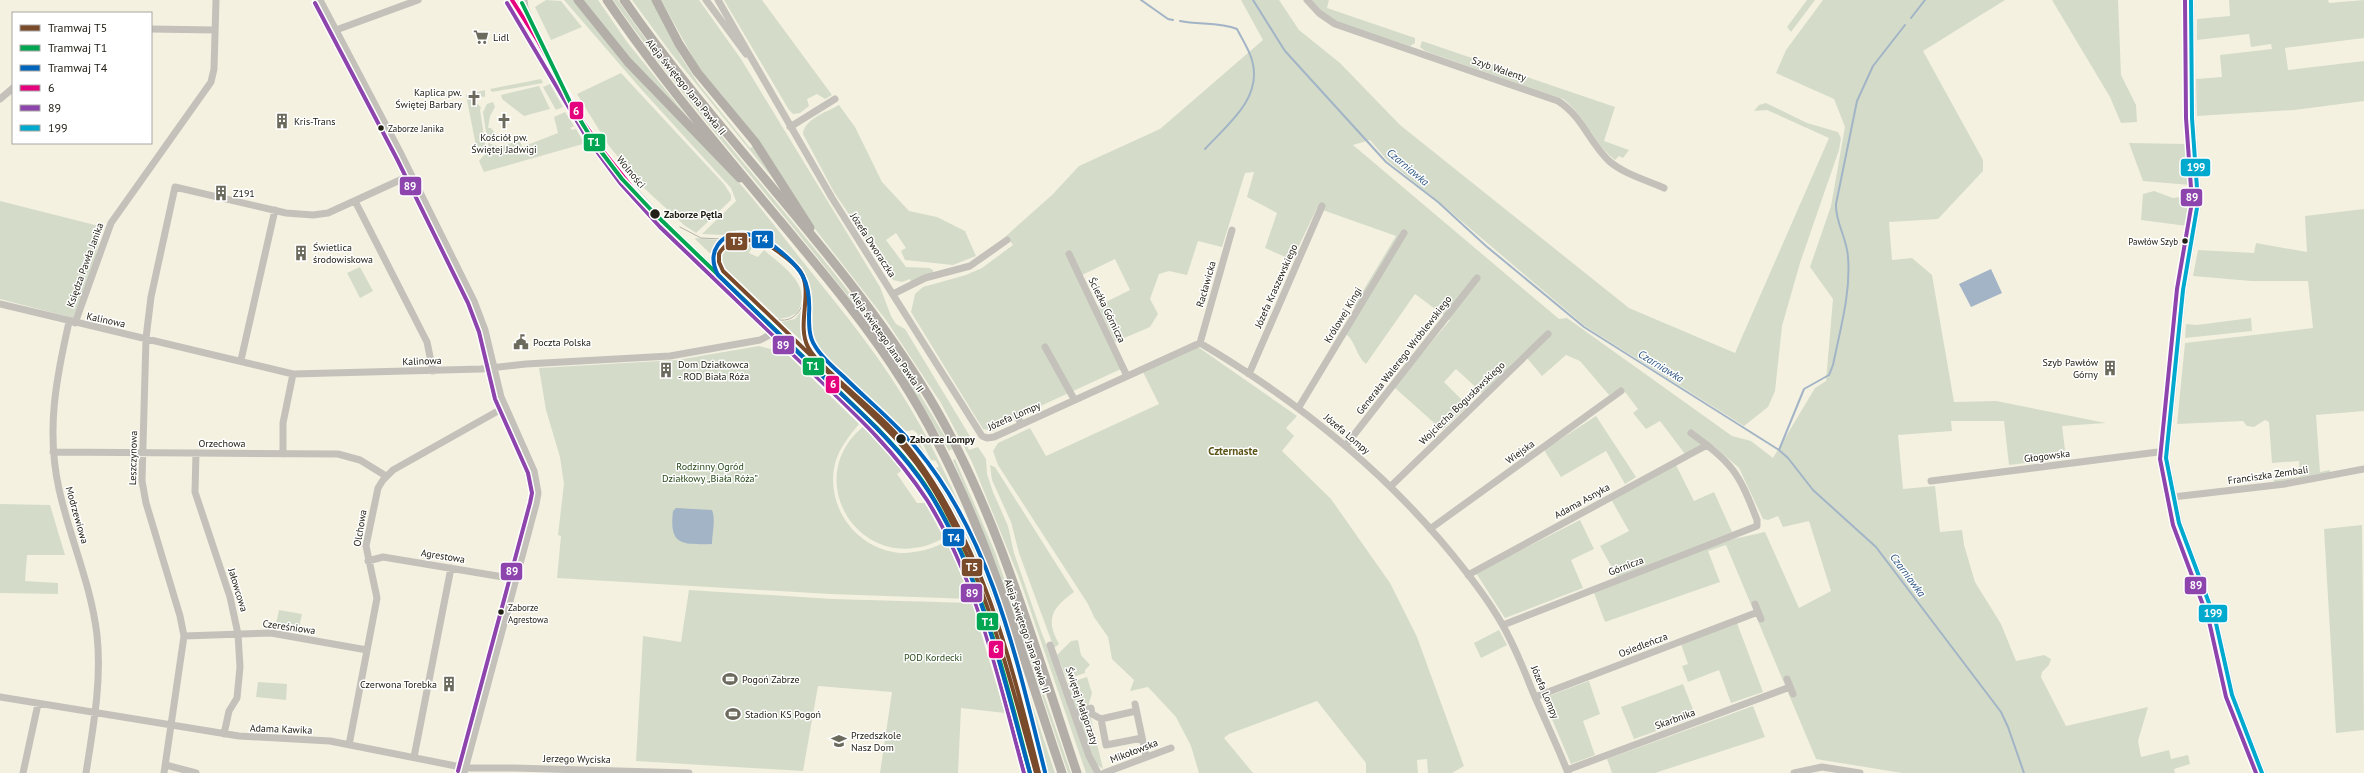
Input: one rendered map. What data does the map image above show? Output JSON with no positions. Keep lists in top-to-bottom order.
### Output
{
  "streets": {
    "main road": ["Aleja świętego Jana Pawła II"],
    "street": [
      "Szyb Walenty",
      "Wolności",
      "Józefa Dworaczka",
      "Księdza Pawła Janika",
      "Racławicka",
      "Józefa Kraszewskiego",
      "Ścieżka Górnicza",
      "Królowej Kingi",
      "Kalinowa",
      "Generała Walerego Wróblewskiego",
      "Wojciecha Bogusławskiego",
      "Józefa Lompy",
      "Orzechowa",
      "Wiejska",
      "Głogowska",
      "Leszczynowa",
      "Franciszka Zembali",
      "Adama Asnyka",
      "Modrzewiowa",
      "Olchowa",
      "Agrestowa",
      "Górnicza",
      "Jałowcowa",
      "Czereśniowa",
      "Osiedleńcza",
      "Świętej Małgorzaty",
      "Skarbnika",
      "Adama Kawika",
      "Mikołowska",
      "Jerzego Wyciska"
    ]
  },
  "crossings": [
    ["Wolności", "Kalinowa"],
    ["Józefa Dworaczka", "Józefa Lompy"],
    ["Księdza Pawła Janika", "Kalinowa"],
    ["Księdza Pawła Janika", "Modrzewiowa"],
    ["Racławicka", "Józefa Lompy"],
    ["Józefa Kraszewskiego", "Józefa Lompy"],
    ["Ścieżka Górnicza", "Józefa Lompy"],
    ["Królowej Kingi", "Józefa Lompy"],
    ["Kalinowa", "Leszczynowa"],
    ["Kalinowa", "Modrzewiowa"],
    ["Generała Walerego Wróblewskiego", "Józefa Lompy"],
    ["Wojciecha Bogusławskiego", "Józefa Lompy"],
    ["Józefa Lompy", "Wiejska"],
    ["Józefa Lompy", "Adama Asnyka"],
    ["Józefa Lompy", "Górnicza"],
    ["Józefa Lompy", "Osiedleńcza"],
    ["Józefa Lompy", "Skarbnika"],
    ["Orzechowa", "Leszczynowa"],
    ["Orzechowa", "Modrzewiowa"],
    ["Orzechowa", "Olchowa"],
    ["Orzechowa", "Jałowcowa"],
    ["Leszczynowa", "Czereśniowa"],
    ["Leszczynowa", "Adama Kawika"],
    ["Adama Asnyka", "Górnicza"],
    ["Modrzewiowa", "Adama Kawika"],
    ["Olchowa", "Agrestowa"],
    ["Olchowa", "Czereśniowa"],
    ["Olchowa", "Adama Kawika"],
    ["Jałowcowa", "Czereśniowa"],
    ["Jałowcowa", "Adama Kawika"],
    ["Adama Kawika", "Jerzego Wyciska"]
  ],
  "districts": ["Czternaste"],
  "water": ["Czarniawka"],
  "parks": ["Rodzinny Ogród Działkowy „Biała Róża”", "POD Kordecki"],
  "places": {
    "supermarket": ["Lidl"],
    "church": ["Kaplica pw. Świętej Barbary", "Kościół pw. Świętej Jadwigi"],
    "building": [
      "Kris-Trans",
      "Z191",
      "Świetlica środowiskowa",
      "Szyb Pawłów Górny",
      "Dom Działkowca - ROD Biała Róża",
      "Czerwona Torebka"
    ],
    "other": [
      "Zaborze Janika",
      "Zaborze Pętla",
      "Pawłów Szyb",
      "Zaborze Lompy",
      "Zaborze Agrestowa"
    ],
    "public building": ["Poczta Polska"],
    "sports": ["Pogoń Zabrze", "Stadion KS Pogoń"],
    "school or university": ["Przedszkole Nasz Dom"]
  },
  "lines": [
    "transit line 6",
    "transit line 89",
    "transit line 199",
    "tram line T1",
    "tram line T4",
    "tram line T5"
  ],
  "legend": [
    "Tramwaj T5",
    "Tramwaj T1",
    "Tramwaj T4",
    "6",
    "89",
    "199"
  ]
}
